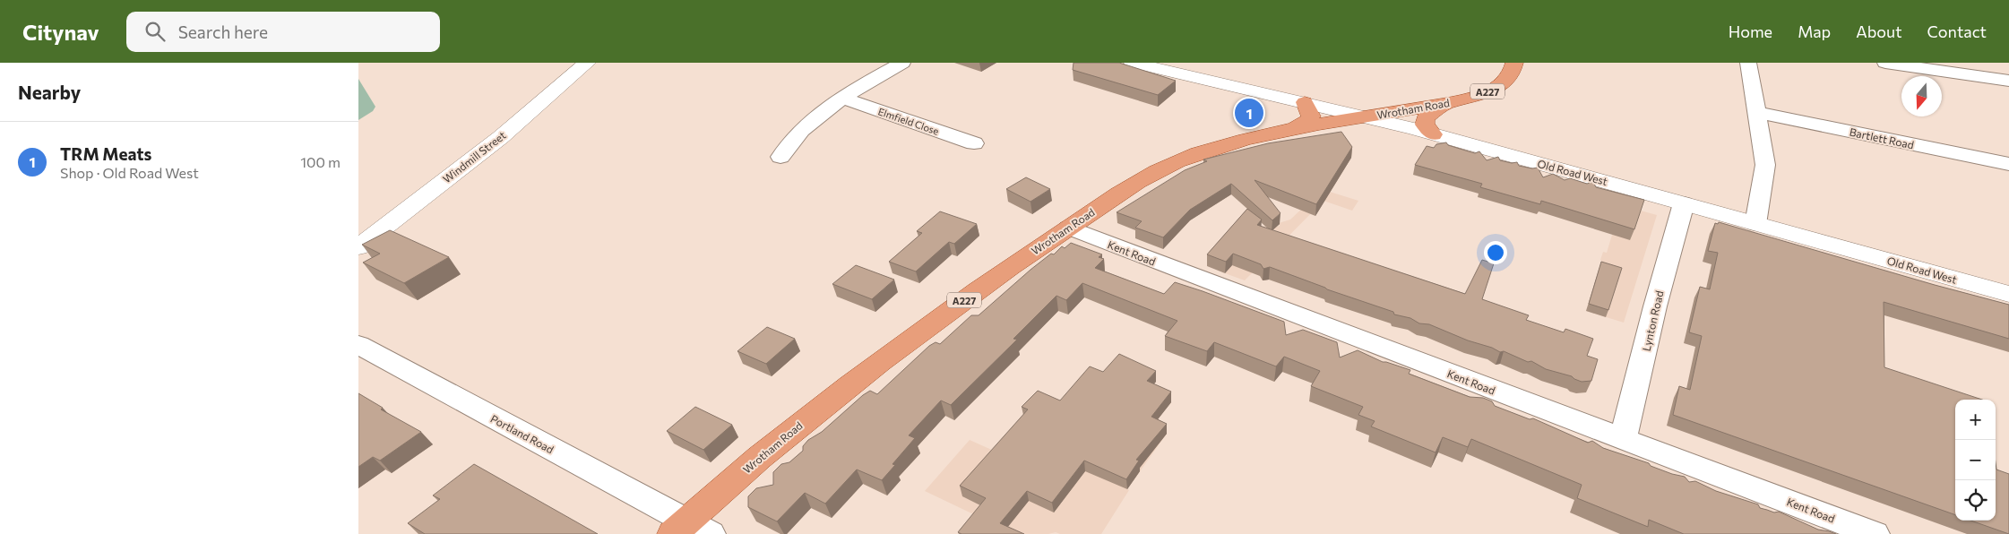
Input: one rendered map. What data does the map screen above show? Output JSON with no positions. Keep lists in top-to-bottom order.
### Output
{
  "streets": {
    "main road": [
      "A227",
      "Wrotham Road",
      "Windmill Street",
      "Old Road West"
    ],
    "street": [
      "Elmfield Close",
      "Bartlett Road",
      "Kent Road",
      "Lynton Road",
      "Portland Road"
    ]
  },
  "crossings": [
    ["A227", "Wrotham Road"],
    ["A227", "Old Road West"],
    ["Wrotham Road", "Old Road West"],
    ["Wrotham Road", "Kent Road"],
    ["Wrotham Road", "Portland Road"],
    ["Old Road West", "Lynton Road"],
    ["Kent Road", "Lynton Road"]
  ],
  "north": "bottom",
  "page": {
    "header": "Citynav",
    "search": "Search here",
    "nav": [
      "Home",
      "Map",
      "About",
      "Contact"
    ],
    "heading": "Nearby",
    "pins": "1",
    "list": [
      {
        "mark": "1",
        "name": "TRM Meats",
        "note": "Shop · Old Road West",
        "value": "100 m"
      }
    ],
    "map_buttons": ["+", "−"]
  }
}
